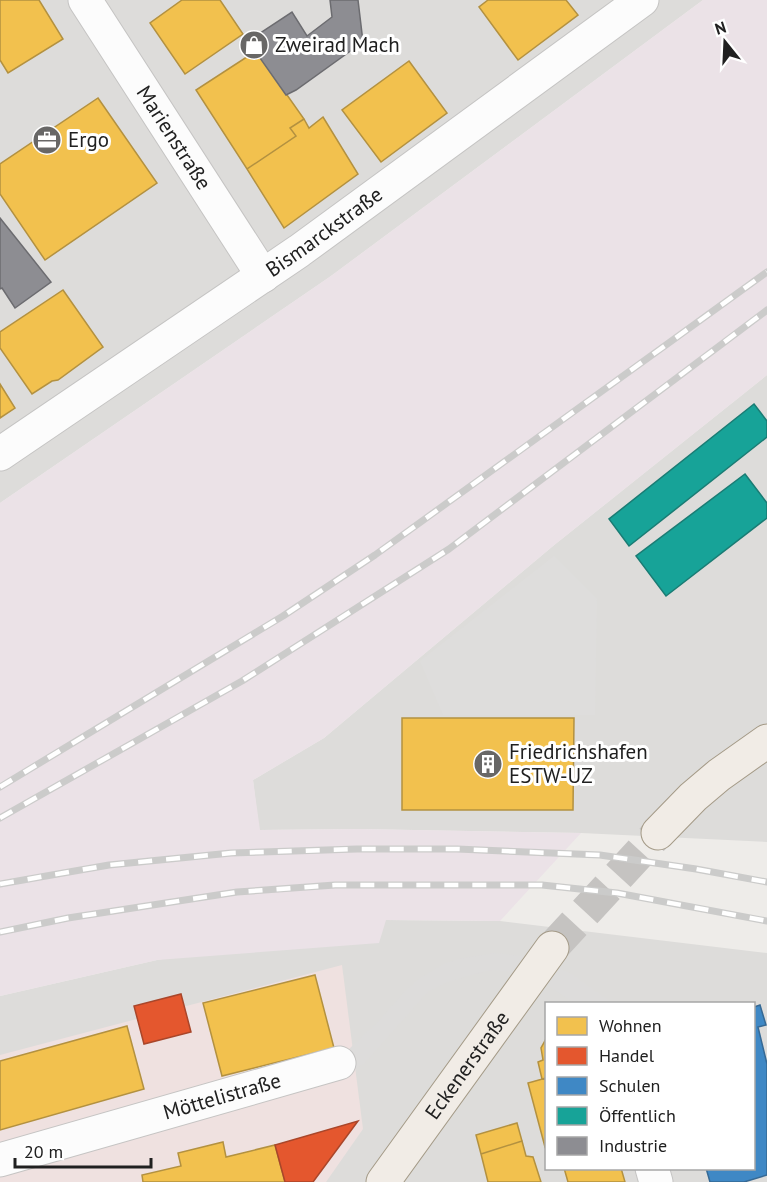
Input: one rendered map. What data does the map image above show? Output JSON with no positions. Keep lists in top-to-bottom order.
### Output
{
  "streets": {
    "main road": ["Eckenerstraße"],
    "street": ["Marienstraße", "Bismarckstraße", "Möttelistraße"]
  },
  "crossings": [
    ["Marienstraße", "Bismarckstraße"]
  ],
  "places": {
    "shop": ["Zweirad Mach"],
    "office": ["Ergo"],
    "building": ["Friedrichshafen ESTW-UZ"]
  },
  "legend": [
    "Wohnen",
    "Handel",
    "Schulen",
    "Öffentlich",
    "Industrie"
  ],
  "scale_bar": "20 m",
  "north": "top"
}
